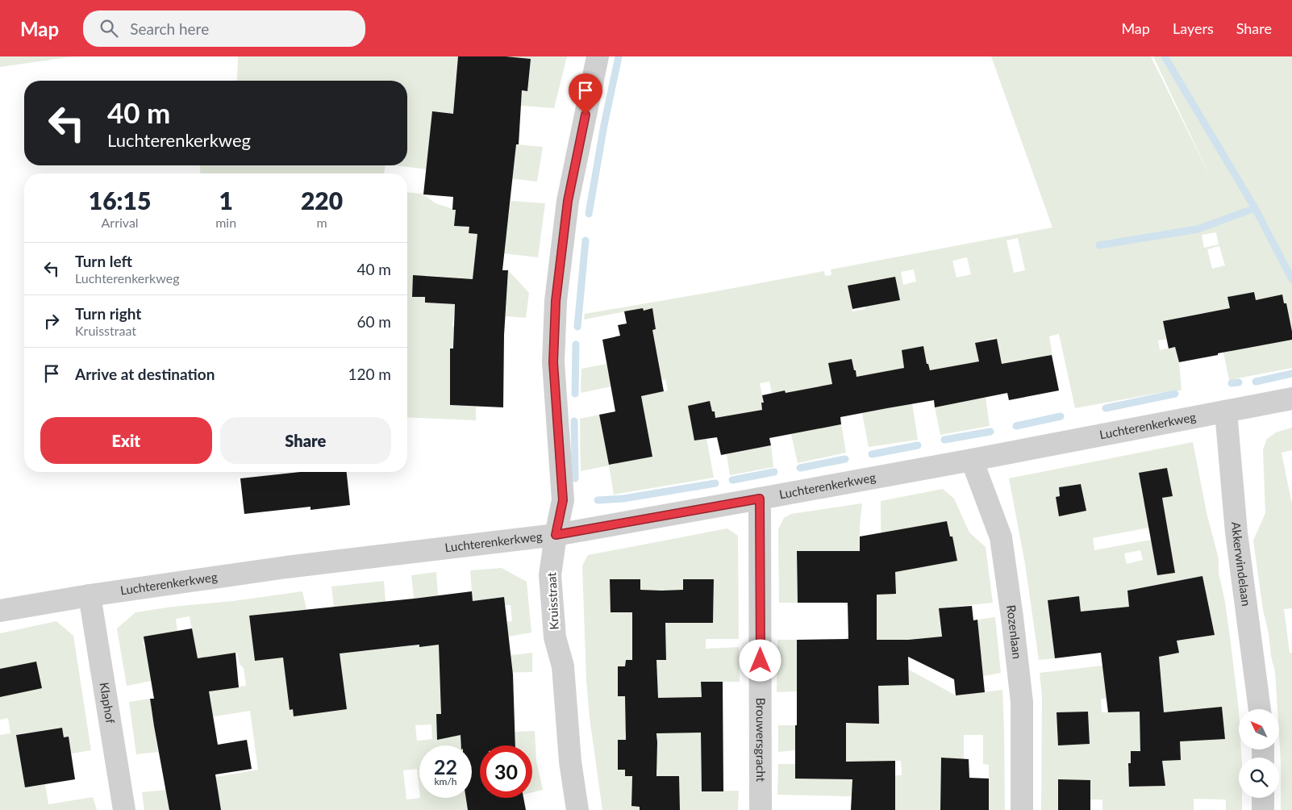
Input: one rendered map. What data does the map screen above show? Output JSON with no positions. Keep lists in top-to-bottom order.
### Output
{
  "streets": {
    "street": [
      "Luchterenkerkweg",
      "Akkerwindelaan",
      "Kruisstraat",
      "Rozenlaan",
      "Klaphof",
      "Brouwersgracht"
    ]
  },
  "crossings": [
    ["Luchterenkerkweg", "Akkerwindelaan"],
    ["Luchterenkerkweg", "Kruisstraat"],
    ["Luchterenkerkweg", "Rozenlaan"],
    ["Luchterenkerkweg", "Klaphof"],
    ["Luchterenkerkweg", "Brouwersgracht"]
  ],
  "north": "top left",
  "page": {
    "header": "Map",
    "search": "Search here",
    "nav": ["Map", "Layers", "Share"],
    "turn": ["40 m", "Luchterenkerkweg"],
    "eta": [
      "16:15",
      "Arrival",
      "1",
      "min",
      "220",
      "m"
    ],
    "list": [
      {
        "name": "Turn left",
        "note": "Luchterenkerkweg",
        "value": "40 m"
      },
      {
        "name": "Turn right",
        "note": "Kruisstraat",
        "value": "60 m"
      },
      {
        "name": "Arrive at destination",
        "value": "120 m"
      }
    ],
    "buttons": ["Exit", "Share"],
    "speed": "22 km/h",
    "limit": "30"
  }
}
